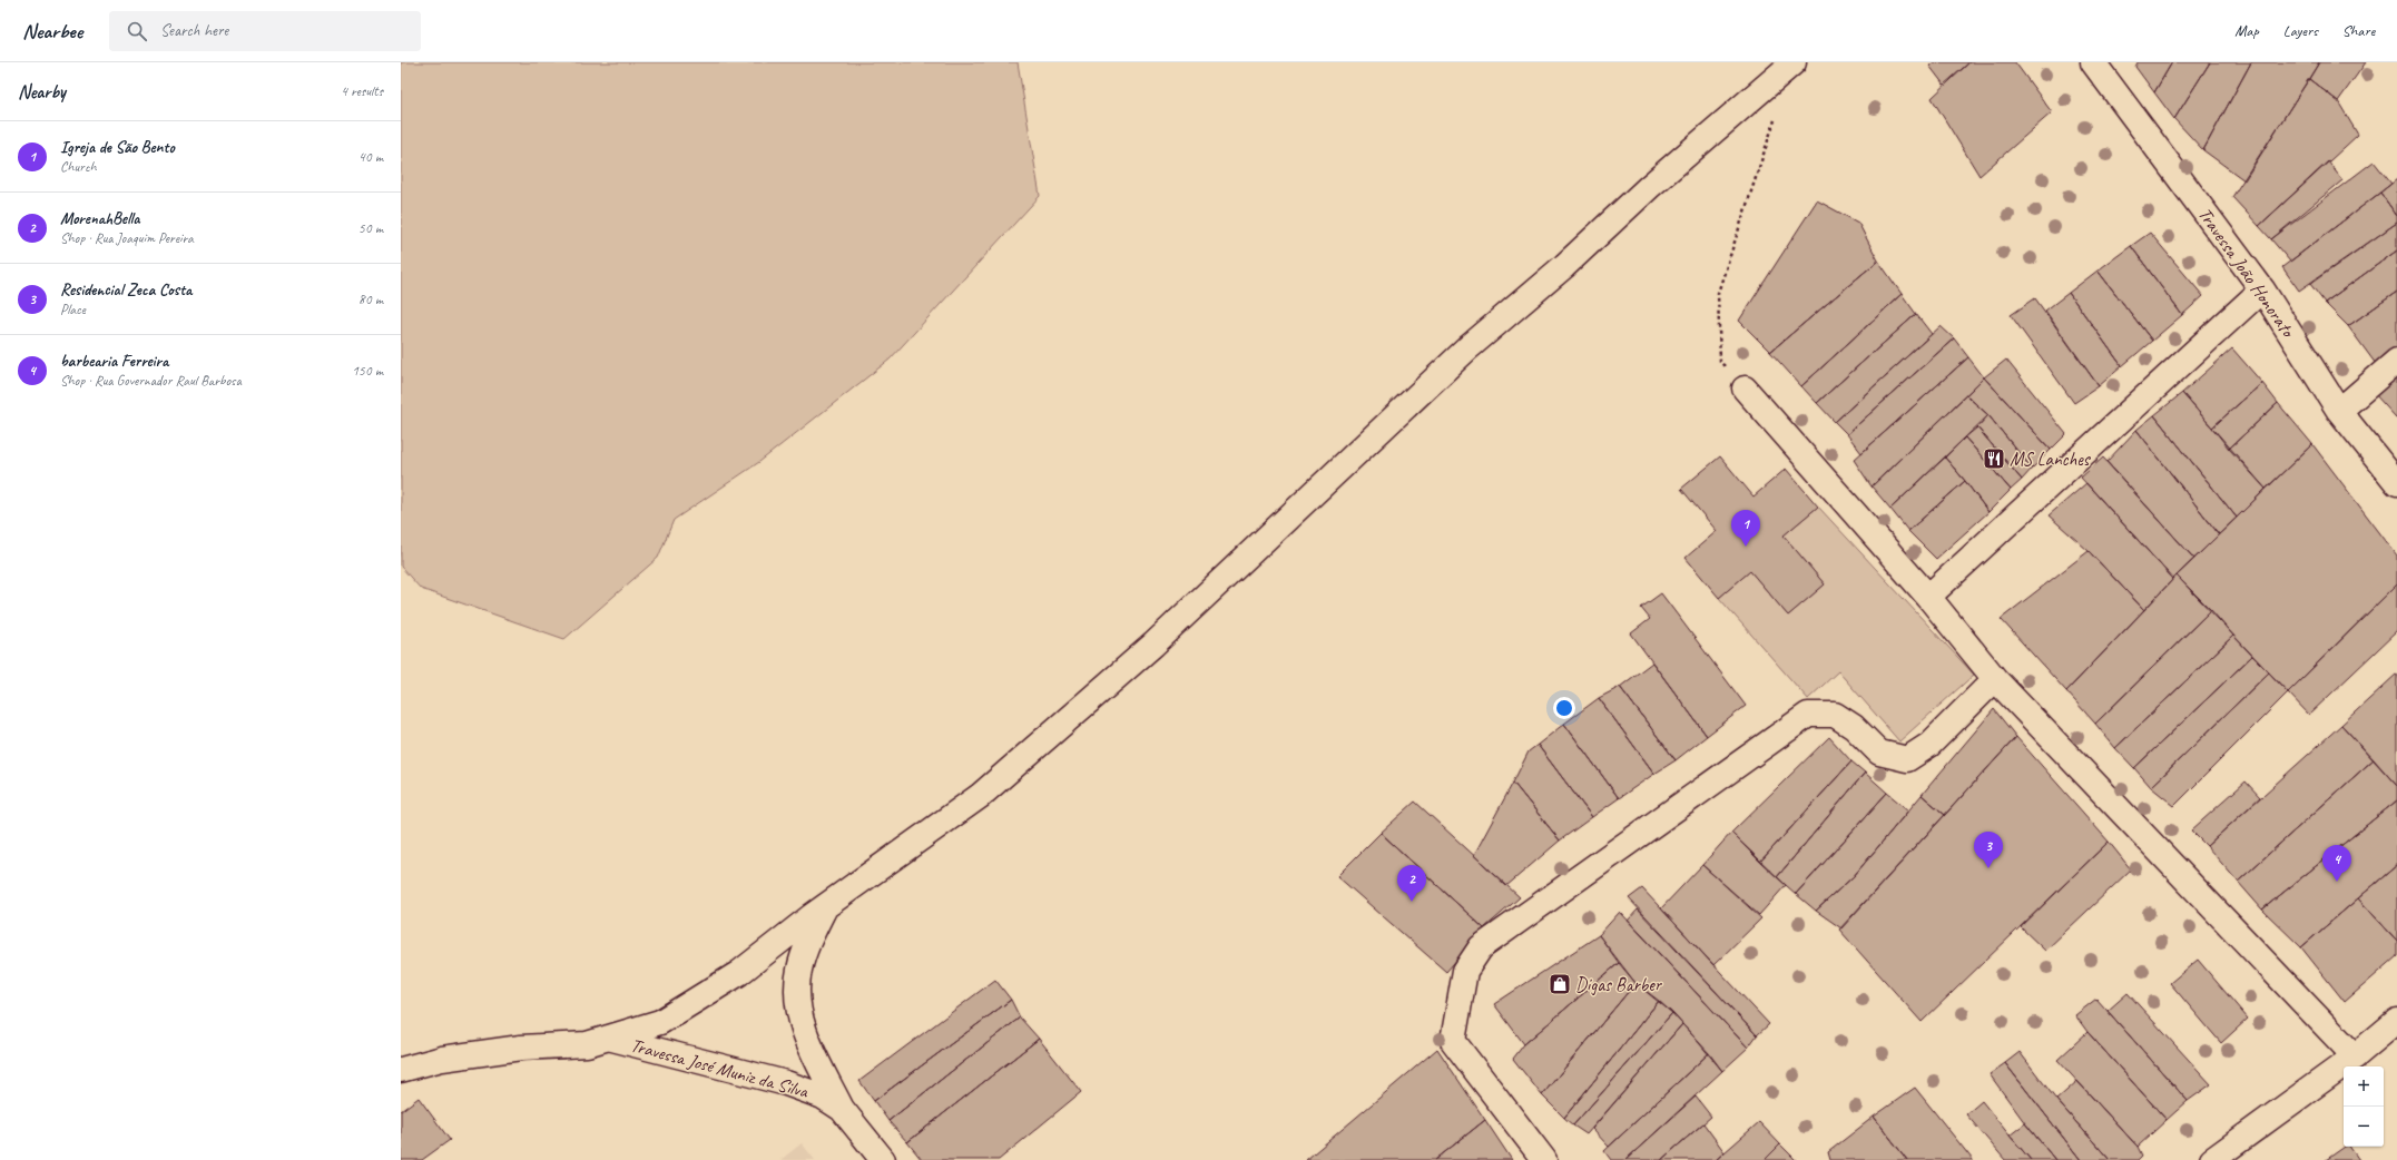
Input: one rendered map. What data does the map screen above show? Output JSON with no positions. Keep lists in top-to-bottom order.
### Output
{
  "streets": {
    "street": ["Travessa João Honorato", "Travessa José Muniz da Silva"]
  },
  "places": {
    "restaurant": ["MS Lanches"],
    "shop": ["Digas Barber"]
  },
  "page": {
    "header": "Nearbee",
    "search": "Search here",
    "nav": ["Map", "Layers", "Share"],
    "heading": ["Nearby", "4 results"],
    "list": [
      {
        "mark": "1",
        "name": "Igreja de São Bento",
        "note": "Church",
        "value": "40 m"
      },
      {
        "mark": "2",
        "name": "MorenahBella",
        "note": "Shop · Rua Joaquim Pereira",
        "value": "50 m"
      },
      {
        "mark": "3",
        "name": "Residencial Zeca Costa",
        "note": "Place",
        "value": "80 m"
      },
      {
        "mark": "4",
        "name": "barbearia Ferreira",
        "note": "Shop · Rua Governador Raul Barbosa",
        "value": "150 m"
      }
    ],
    "pins": [
      "1",
      "3",
      "4",
      "2"
    ],
    "map_buttons": ["+", "−"]
  }
}
